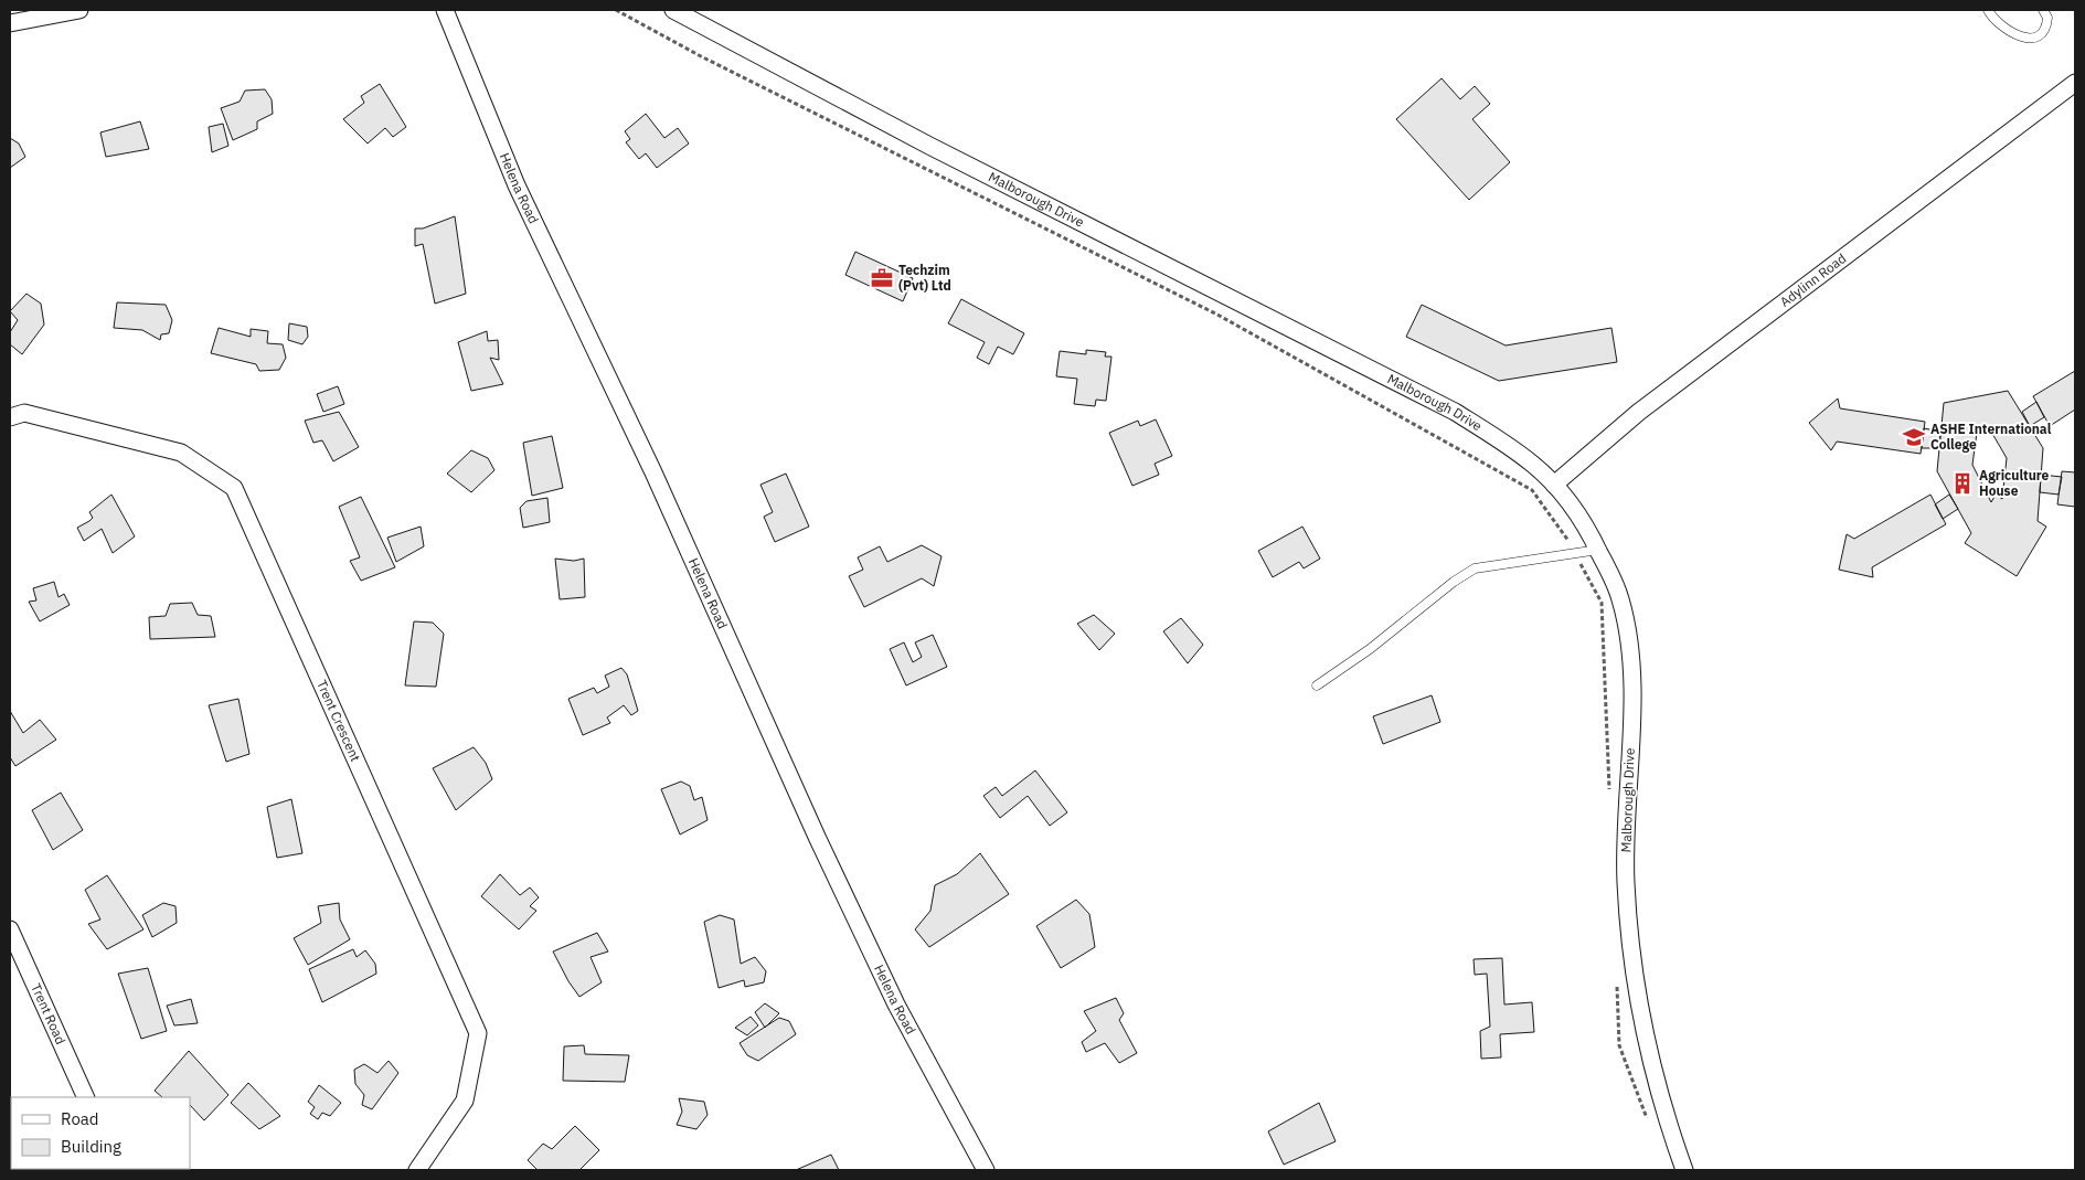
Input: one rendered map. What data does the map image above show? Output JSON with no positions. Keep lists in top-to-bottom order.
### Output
{
  "streets": {
    "street": [
      "Helena Road",
      "Malborough Drive",
      "Adylinn Road",
      "Trent Crescent",
      "Trent Road"
    ]
  },
  "crossings": [
    ["Malborough Drive", "Adylinn Road"]
  ],
  "places": {
    "office": ["Techzim (Pvt) Ltd"],
    "school or university": ["ASHE International College"],
    "building": ["Agriculture House"]
  },
  "legend": ["Road", "Building"]
}
